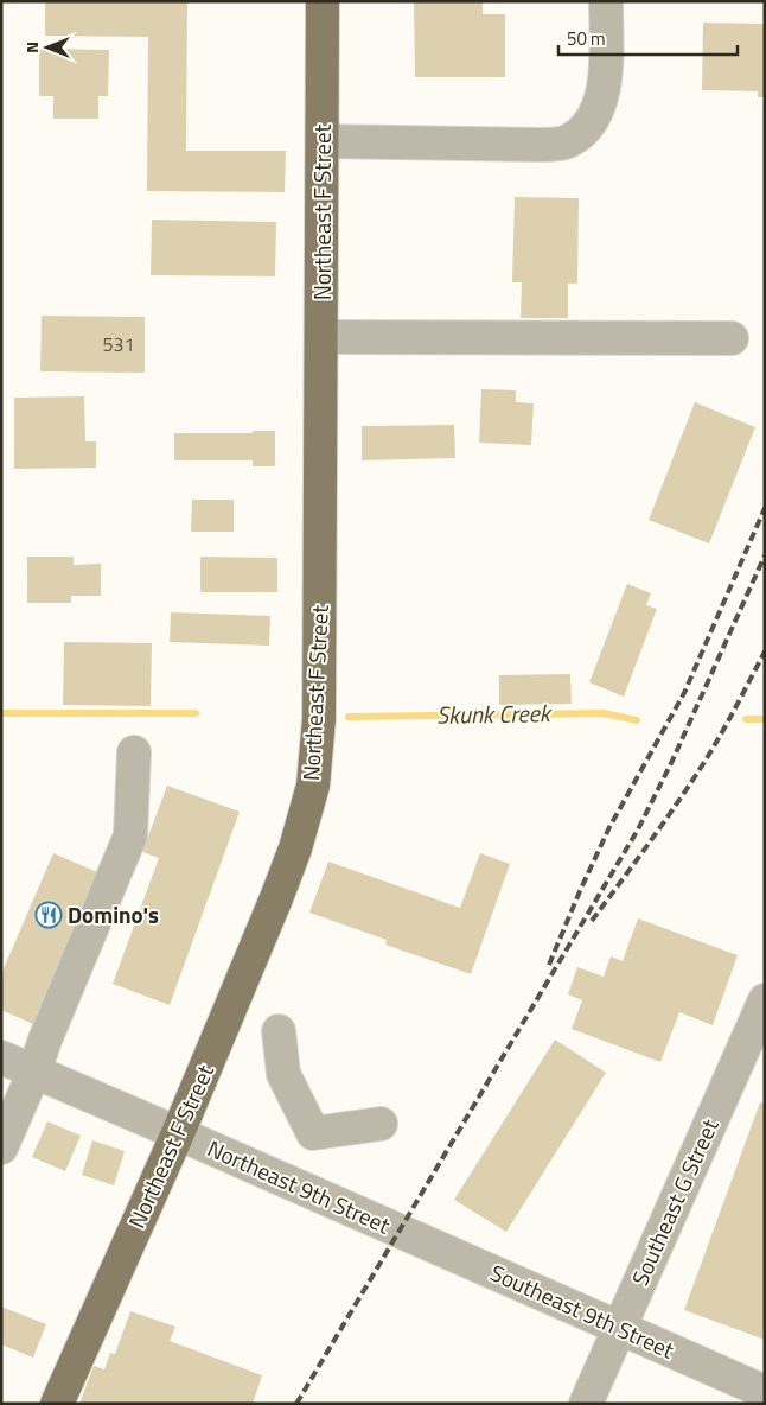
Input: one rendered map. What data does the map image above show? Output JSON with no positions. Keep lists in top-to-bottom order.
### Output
{
  "streets": {
    "main road": ["Northeast F Street"],
    "street": ["Northeast 9th Street", "Southeast G Street", "Southeast 9th Street"]
  },
  "crossings": [
    ["Northeast F Street", "Northeast 9th Street"],
    ["Northeast 9th Street", "Southeast 9th Street"],
    ["Southeast G Street", "Southeast 9th Street"]
  ],
  "water": ["Skunk Creek"],
  "places": {
    "restaurant": ["Domino's"]
  },
  "house_numbers": ["531"],
  "scale_bar": "50 m",
  "north": "left"
}
